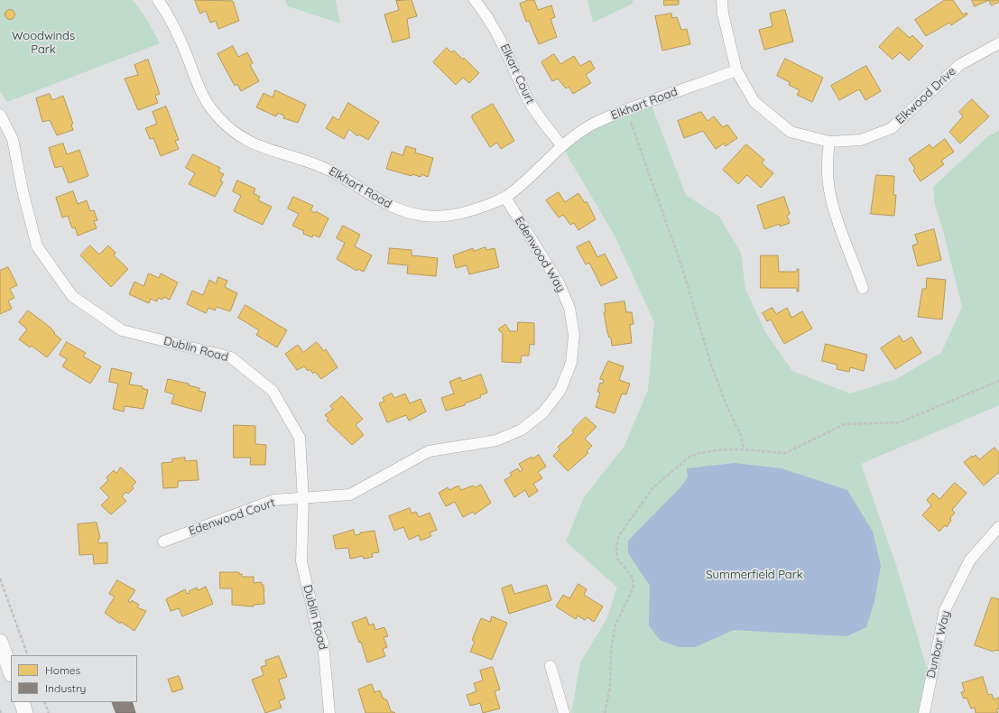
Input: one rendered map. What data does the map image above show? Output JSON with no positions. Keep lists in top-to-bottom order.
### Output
{
  "streets": {
    "street": [
      "Elkart Court",
      "Elkwood Drive",
      "Elkhart Road",
      "Edenwood Way",
      "Dublin Road",
      "Edenwood Court",
      "Dunbar Way"
    ]
  },
  "crossings": [
    ["Elkart Court", "Elkhart Road"],
    ["Elkwood Drive", "Elkhart Road"],
    ["Elkhart Road", "Edenwood Way"],
    ["Edenwood Way", "Dublin Road"],
    ["Edenwood Way", "Edenwood Court"],
    ["Dublin Road", "Edenwood Court"]
  ],
  "parks": ["Woodwinds Park", "Summerfield Park"],
  "legend": ["Homes", "Industry"]
}
